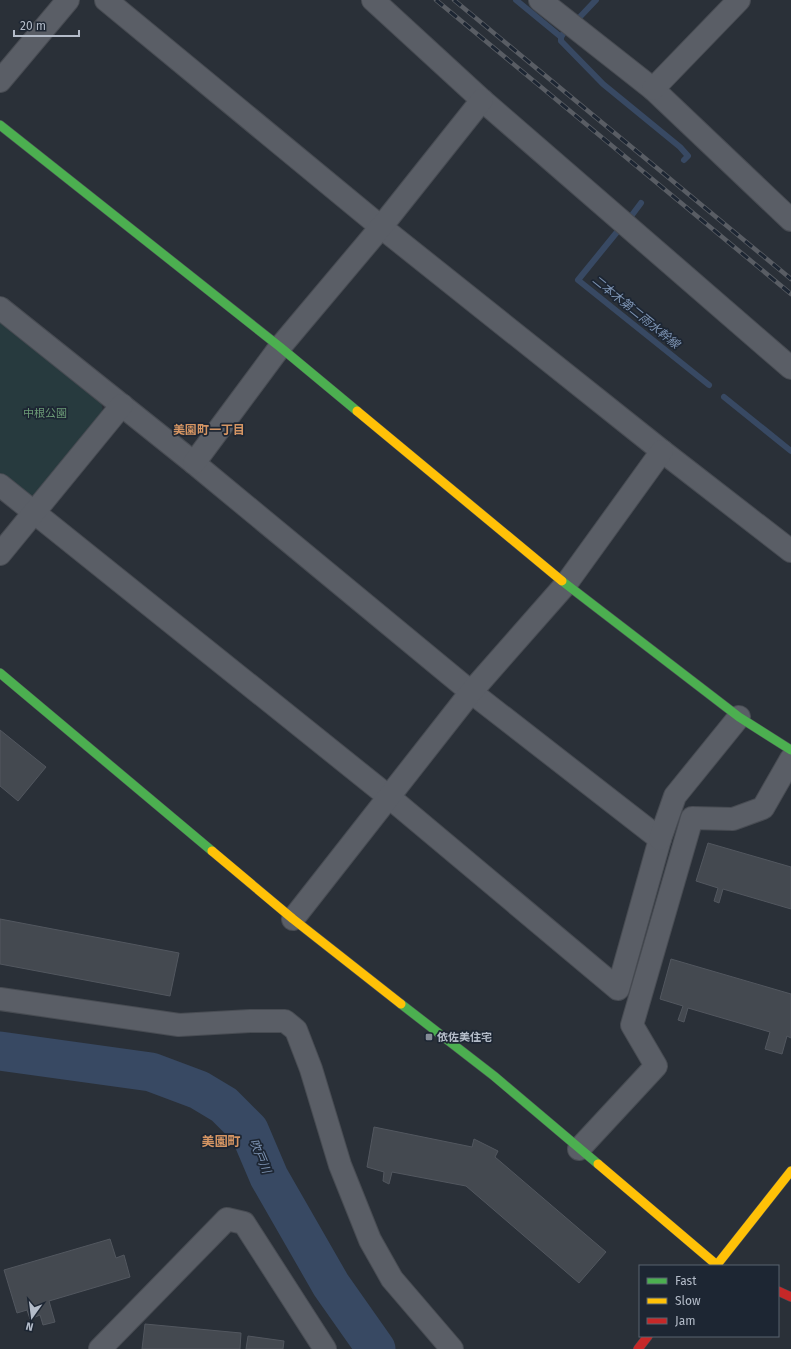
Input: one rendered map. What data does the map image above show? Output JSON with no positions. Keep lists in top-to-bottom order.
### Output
{
  "districts": ["美園町一丁目", "美園町"],
  "water": ["二本木第二雨水幹線", "吹戸川"],
  "parks": ["中根公園"],
  "places": {
    "transit": ["依佐美住宅"]
  },
  "legend": ["Fast", "Slow", "Jam"],
  "scale_bar": "20 m",
  "north": "bottom"
}
